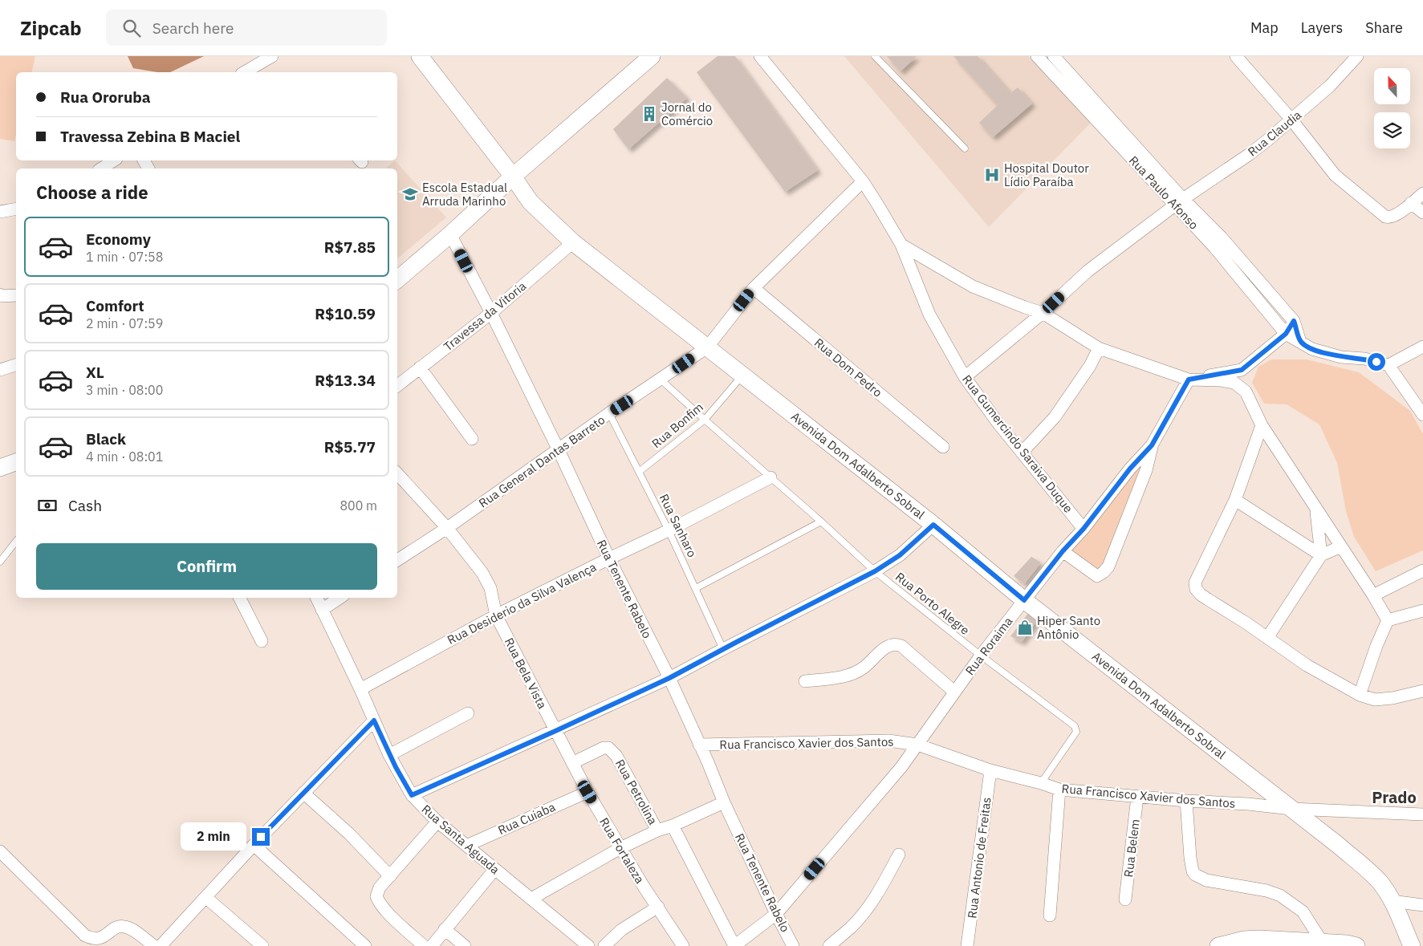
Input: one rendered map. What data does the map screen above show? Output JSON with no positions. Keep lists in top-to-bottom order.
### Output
{
  "streets": {
    "main road": ["Avenida Dom Adalberto Sobral"],
    "street": [
      "Rua Claudia",
      "Rua Paulo Afonso",
      "Travessa da Vitoria",
      "Rua Dom Pedro",
      "Rua Gumercindo Saraiva Duque",
      "Rua General Dantas Barreto",
      "Rua Tenente Rabelo",
      "Rua Desiderio da Silva Valença",
      "Rua Roraima",
      "Rua Bela Vista",
      "Rua Francisco Xavier dos Santos",
      "Rua Petrolina",
      "Rua Cuiaba",
      "Rua Santa Aguada",
      "Rua Belem",
      "Rua Fortaleza",
      "Rua Antonio de Freitas"
    ],
    "lane": ["Rua Bonfim", "Rua Sanharo", "Rua Porto Alegre"]
  },
  "crossings": [
    ["Rua Claudia", "Rua Paulo Afonso"],
    ["Rua Claudia", "Rua Gumercindo Saraiva Duque"],
    ["Travessa da Vitoria", "Avenida Dom Adalberto Sobral"],
    ["Travessa da Vitoria", "Rua Tenente Rabelo"],
    ["Rua Dom Pedro", "Rua General Dantas Barreto"],
    ["Rua Bonfim", "Avenida Dom Adalberto Sobral"],
    ["Rua Bonfim", "Rua Sanharo"],
    ["Rua Bonfim", "Rua Porto Alegre"],
    ["Rua Gumercindo Saraiva Duque", "Rua General Dantas Barreto"],
    ["Rua Gumercindo Saraiva Duque", "Rua Roraima"],
    ["Rua General Dantas Barreto", "Avenida Dom Adalberto Sobral"],
    ["Rua General Dantas Barreto", "Rua Sanharo"],
    ["Rua General Dantas Barreto", "Rua Tenente Rabelo"],
    ["Rua General Dantas Barreto", "Rua Porto Alegre"],
    ["Rua General Dantas Barreto", "Rua Bela Vista"],
    ["Avenida Dom Adalberto Sobral", "Rua Roraima"],
    ["Avenida Dom Adalberto Sobral", "Rua Francisco Xavier dos Santos"],
    ["Rua Sanharo", "Rua Desiderio da Silva Valença"],
    ["Rua Tenente Rabelo", "Rua Desiderio da Silva Valença"],
    ["Rua Tenente Rabelo", "Rua Roraima"],
    ["Rua Tenente Rabelo", "Rua Francisco Xavier dos Santos"],
    ["Rua Desiderio da Silva Valença", "Rua Porto Alegre"],
    ["Rua Desiderio da Silva Valença", "Rua Bela Vista"],
    ["Rua Desiderio da Silva Valença", "Rua Santa Aguada"],
    ["Rua Porto Alegre", "Rua Roraima"],
    ["Rua Porto Alegre", "Rua Francisco Xavier dos Santos"],
    ["Rua Roraima", "Rua Francisco Xavier dos Santos"],
    ["Rua Bela Vista", "Rua Fortaleza"],
    ["Rua Francisco Xavier dos Santos", "Rua Belem"],
    ["Rua Francisco Xavier dos Santos", "Rua Antonio de Freitas"],
    ["Rua Petrolina", "Rua Fortaleza"],
    ["Rua Cuiaba", "Rua Santa Aguada"],
    ["Rua Cuiaba", "Rua Fortaleza"]
  ],
  "districts": ["Prado"],
  "places": {
    "building": ["Jornal do Comércio"],
    "hospital": ["Hospital Doutor Lídio Paraíba"],
    "school or university": ["Escola Estadual Arruda Marinho"],
    "shop": ["Hiper Santo Antônio"]
  },
  "north": "top",
  "page": {
    "header": "Zipcab",
    "search": "Search here",
    "nav": ["Map", "Layers", "Share"],
    "banner": ["Rua Ororuba", "Travessa Zebina B Maciel"],
    "heading": "Choose a ride",
    "list": [
      {
        "name": "Economy",
        "note": "1 min · 07:58",
        "value": "R$7.85"
      },
      {
        "name": "Comfort",
        "note": "2 min · 07:59",
        "value": "R$10.59"
      },
      {
        "name": "XL",
        "note": "3 min · 08:00",
        "value": "R$13.34"
      },
      {
        "name": "Black",
        "note": "4 min · 08:01",
        "value": "R$5.77"
      }
    ],
    "pay": ["Cash", "800 m"],
    "buttons": "Confirm",
    "bubble": "2 min"
  }
}
